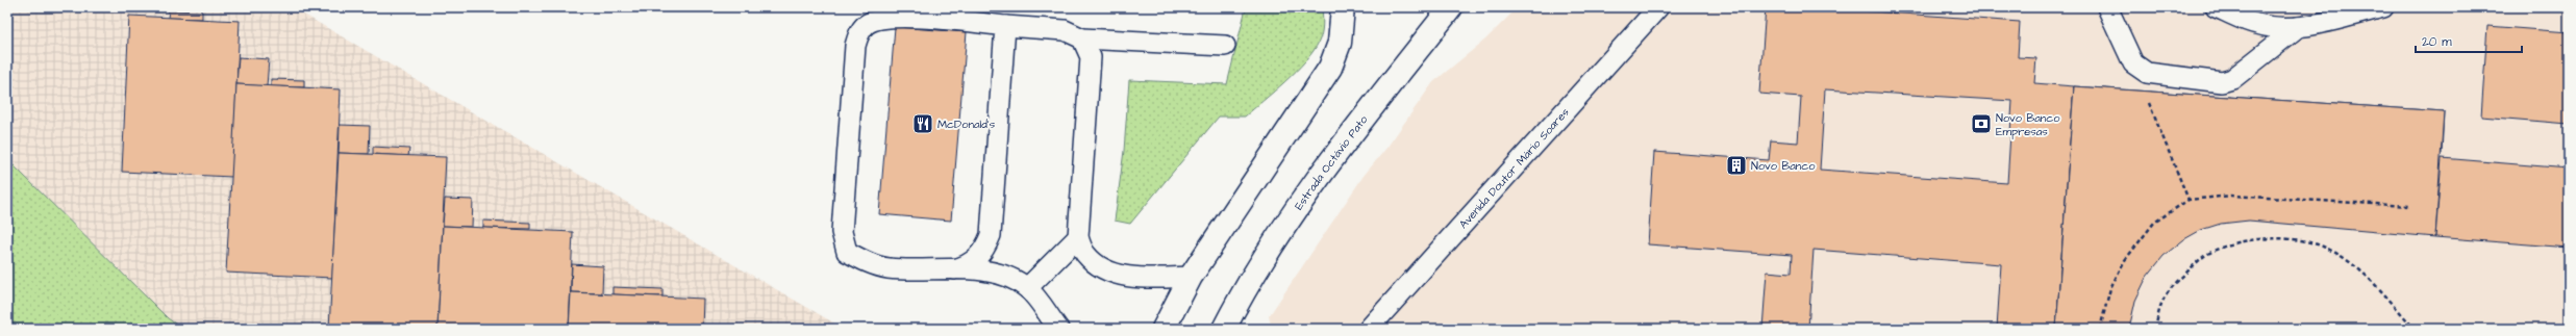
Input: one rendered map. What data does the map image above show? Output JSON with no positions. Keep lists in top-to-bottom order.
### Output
{
  "streets": {
    "street": ["Estrada Octávio Pato"],
    "lane": ["Avenida Doutor Mário Soares"]
  },
  "places": {
    "restaurant": ["McDonald's"],
    "bank": ["Novo Banco Empresas"],
    "building": ["Novo Banco"]
  },
  "scale_bar": "20 m"
}
